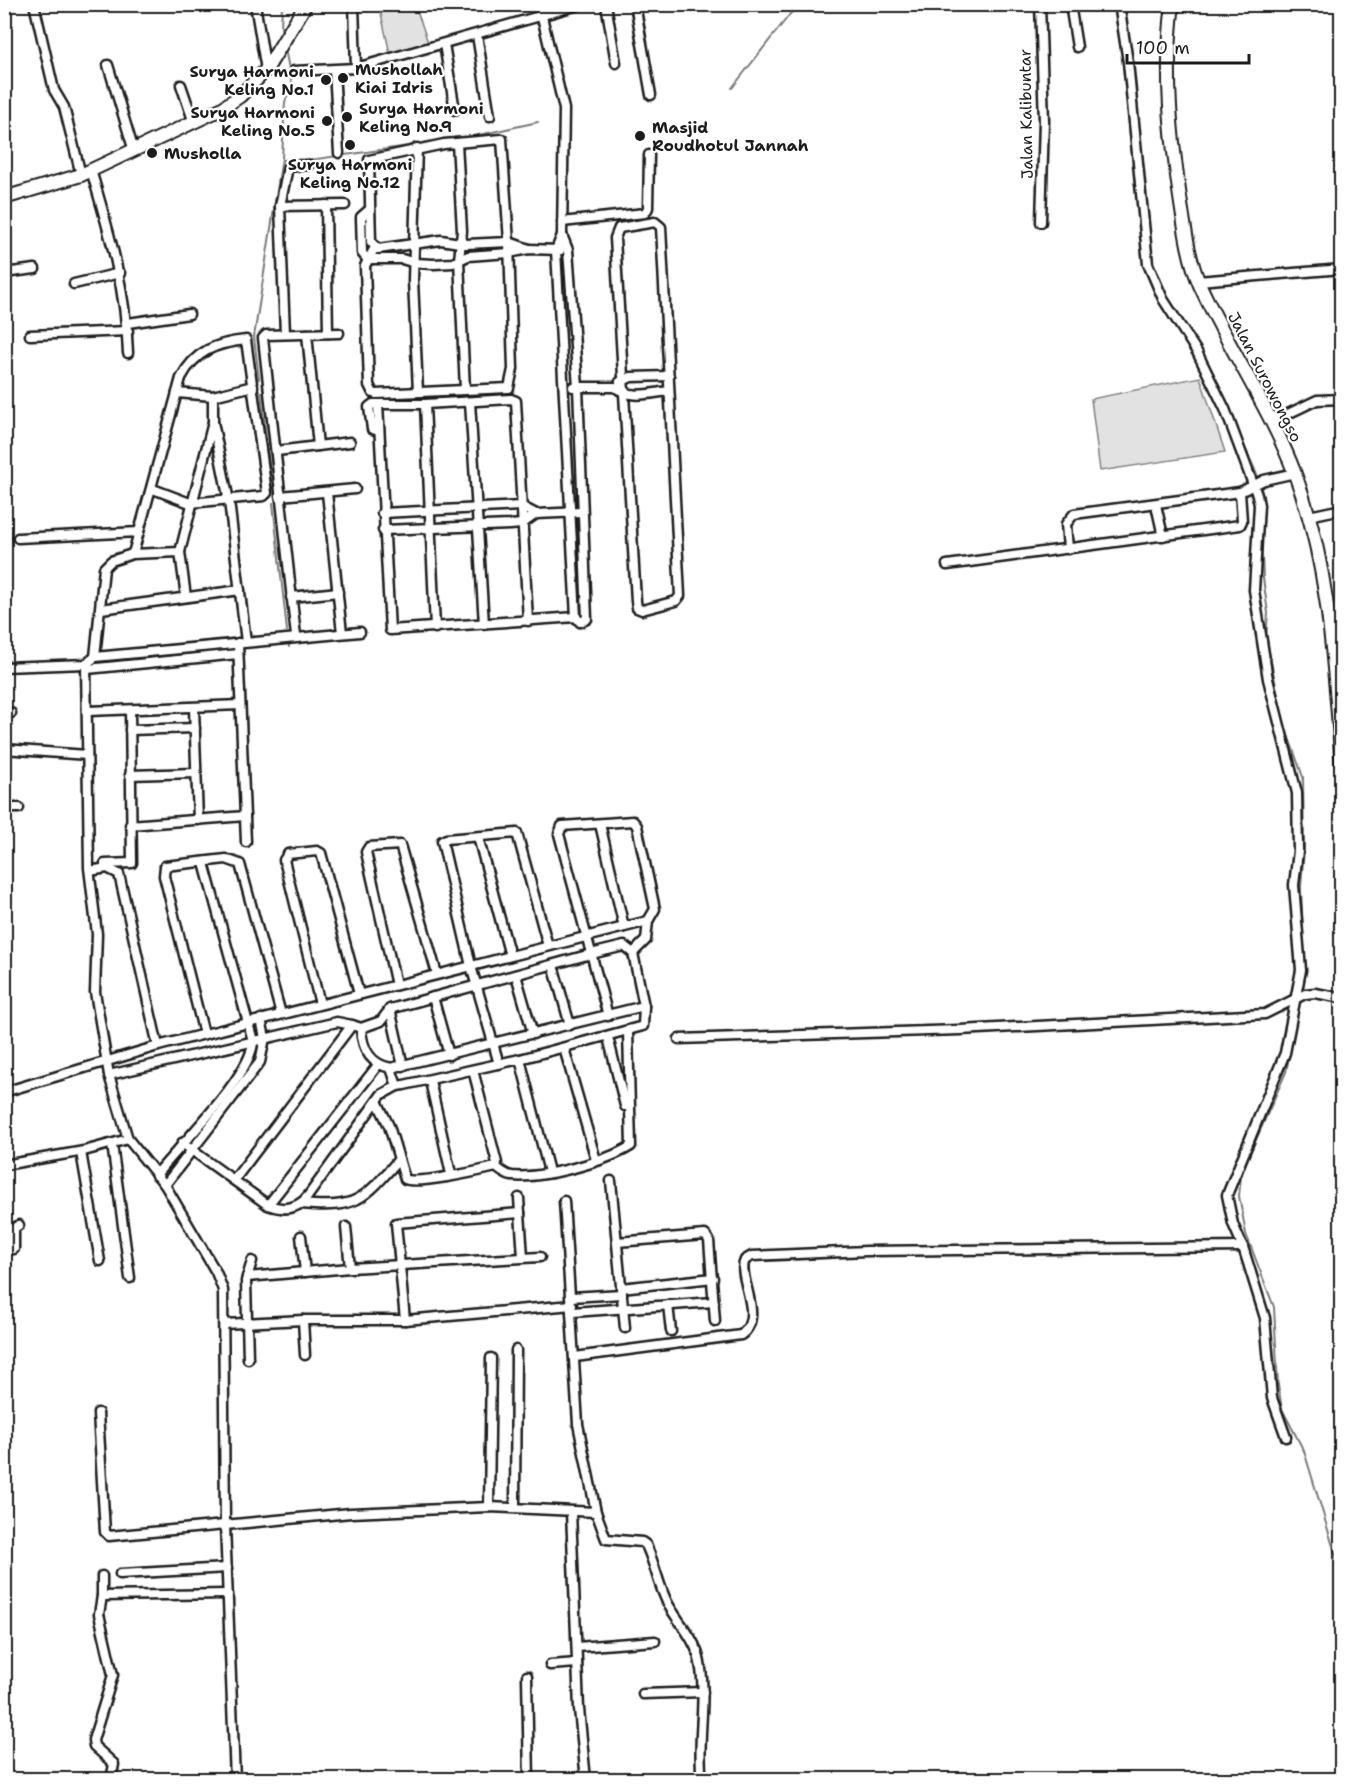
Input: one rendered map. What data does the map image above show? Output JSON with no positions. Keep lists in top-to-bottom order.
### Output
{
  "streets": {
    "street": ["Jalan Kalibuntar", "Jalan Surowongso"]
  },
  "places": [
    "Mushollah Kiai Idris",
    "Surya Harmoni Keling No.1",
    "Surya Harmoni Keling No.9",
    "Surya Harmoni Keling No.5",
    "Masjid Roudhotul Jannah",
    "Surya Harmoni Keling No.12",
    "Musholla"
  ],
  "scale_bar": "100 m"
}
